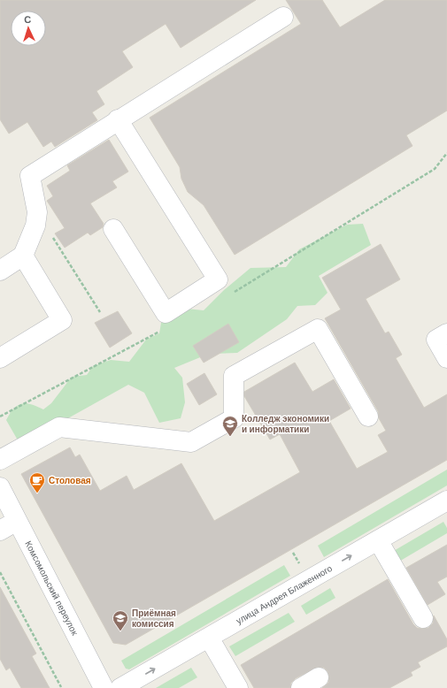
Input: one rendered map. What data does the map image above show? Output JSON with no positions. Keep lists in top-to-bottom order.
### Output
{
  "streets": {
    "street": ["Комсомольский переулок", "улица Андрея Блаженного"]
  },
  "one_way": ["улица Андрея Блаженного"],
  "places": {
    "school or university": ["Колледж экономики и информатики", "Приёмная комиссия"],
    "cafe": ["Столовая"]
  },
  "north": "top"
}
